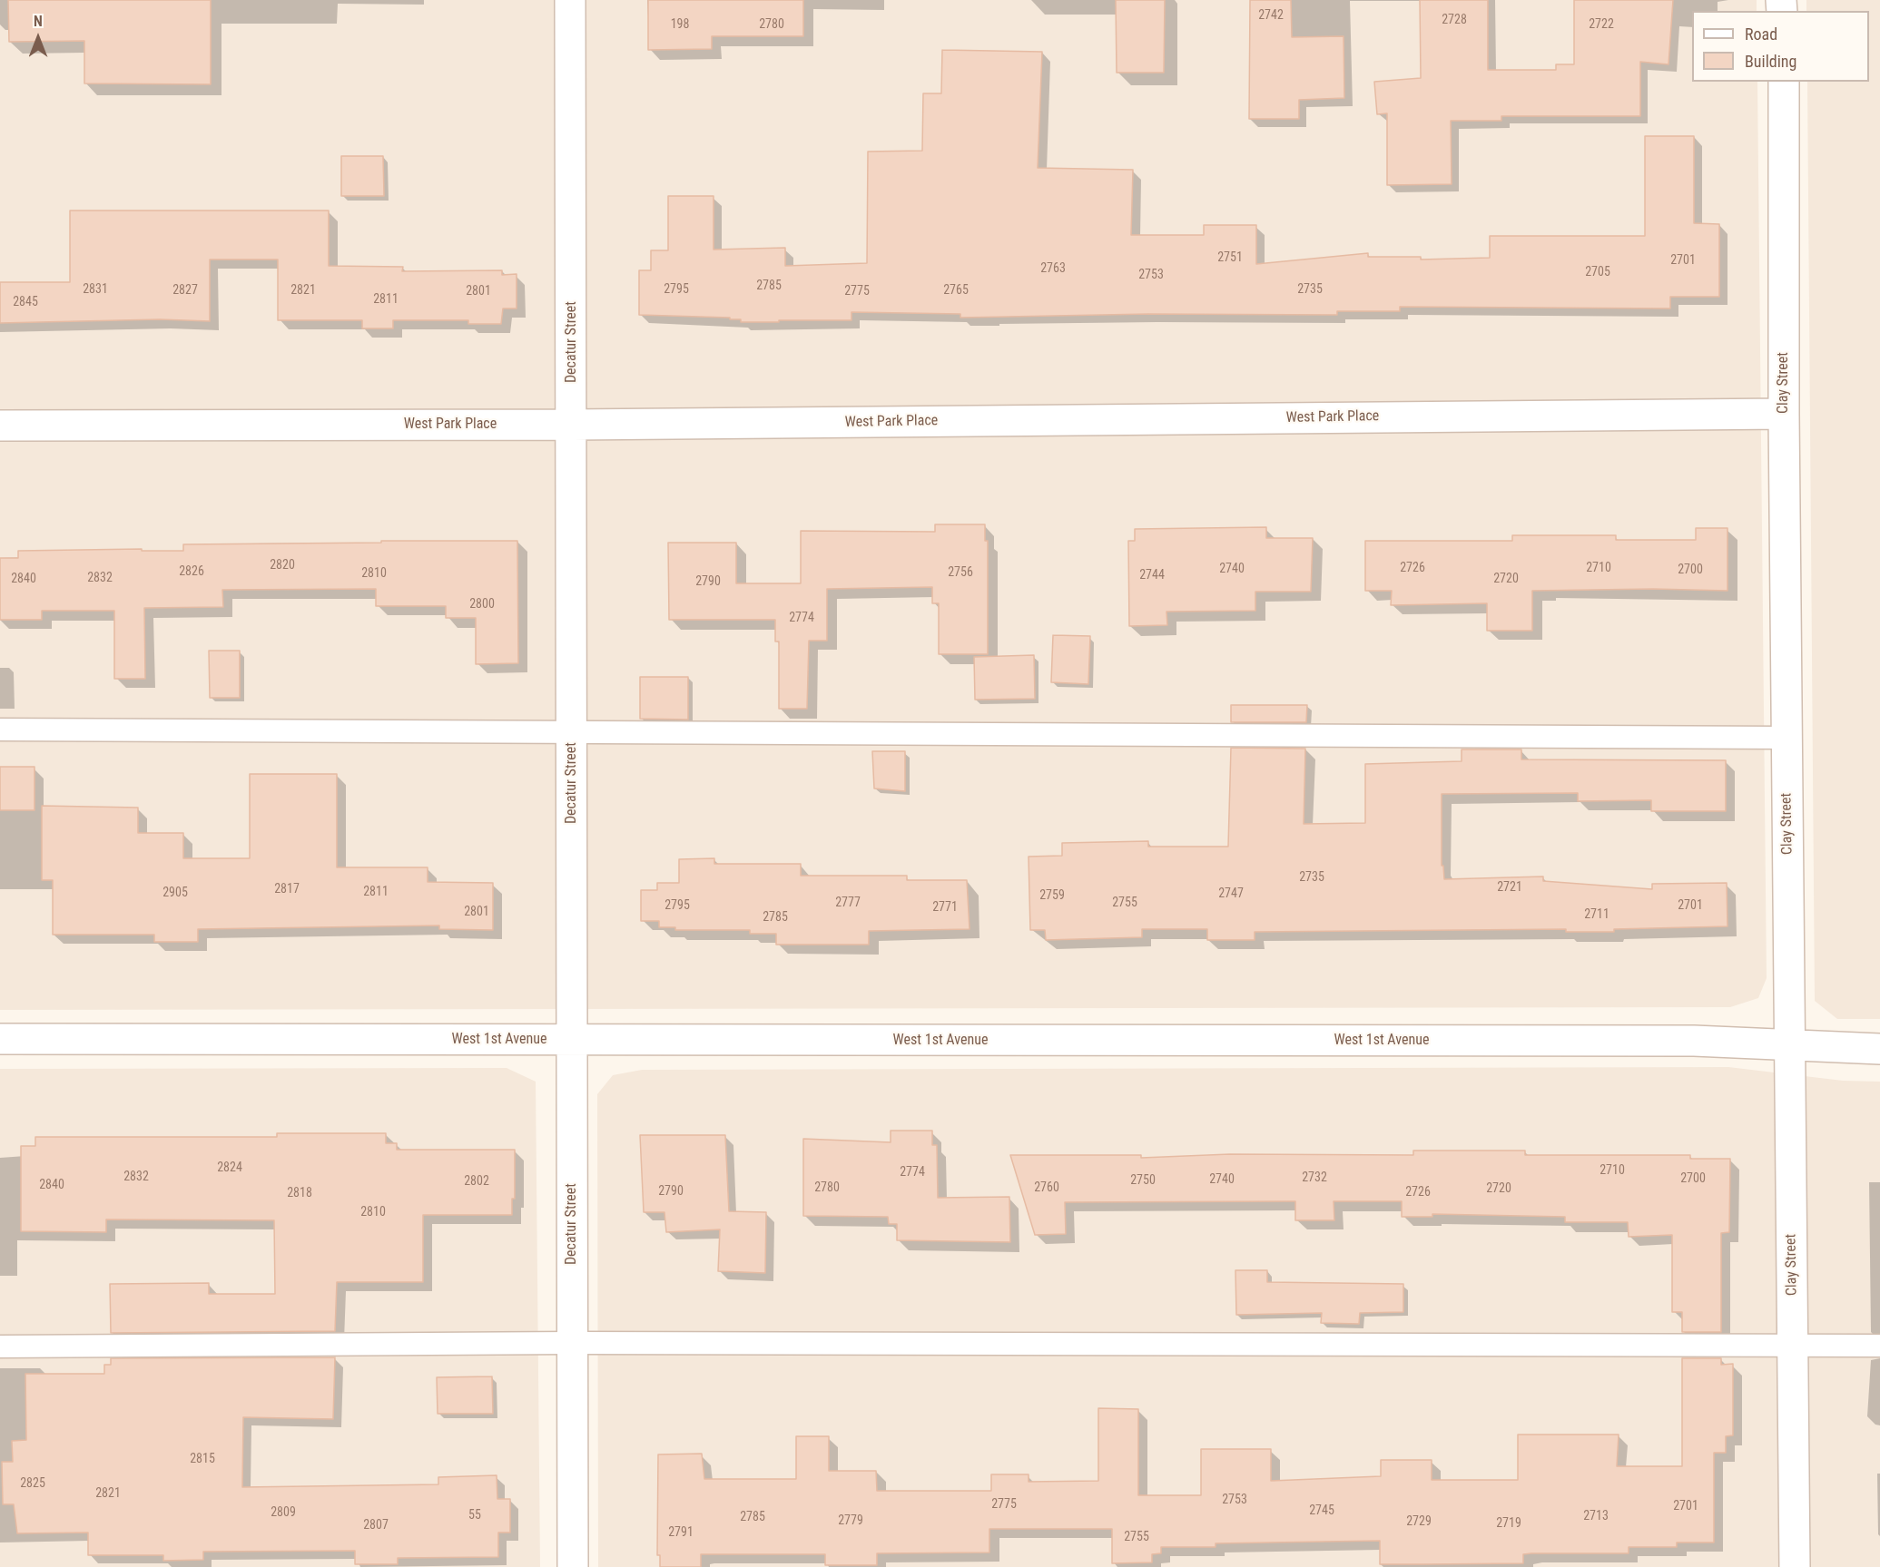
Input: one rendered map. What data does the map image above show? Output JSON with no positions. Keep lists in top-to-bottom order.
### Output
{
  "streets": {
    "street": [
      "Decatur Street",
      "Clay Street",
      "West Park Place",
      "West 1st Avenue"
    ]
  },
  "crossings": [
    ["Decatur Street", "West Park Place"],
    ["Decatur Street", "West 1st Avenue"],
    ["Clay Street", "West Park Place"],
    ["Clay Street", "West 1st Avenue"]
  ],
  "house_numbers": [
    "2742",
    "2728",
    "198",
    "2780",
    "2722",
    "2751",
    "2701",
    "2763",
    "2705",
    "2753",
    "2785",
    "2831",
    "2795",
    "2735",
    "2827",
    "2821",
    "2765",
    "2801",
    "2775",
    "2811",
    "2845",
    "2820",
    "2726",
    "2710",
    "2740",
    "2700",
    "2826",
    "2756",
    "2810",
    "2744",
    "2832",
    "2840",
    "2720",
    "2790",
    "2800",
    "2774",
    "2735",
    "2721",
    "2817",
    "2811",
    "2905",
    "2747",
    "2759",
    "2777",
    "2755",
    "2795",
    "2701",
    "2771",
    "2801",
    "2711",
    "2785",
    "2824",
    "2710",
    "2774",
    "2832",
    "2732",
    "2700",
    "2740",
    "2750",
    "2802",
    "2840",
    "2780",
    "2760",
    "2720",
    "2790",
    "2726",
    "2818",
    "2810",
    "2815",
    "2825",
    "2821",
    "2753",
    "2775",
    "2701",
    "2745",
    "2809",
    "55",
    "2713",
    "2785",
    "2779",
    "2729",
    "2719",
    "2807",
    "2791",
    "2755"
  ],
  "legend": ["Road", "Building"],
  "north": "top"
}
